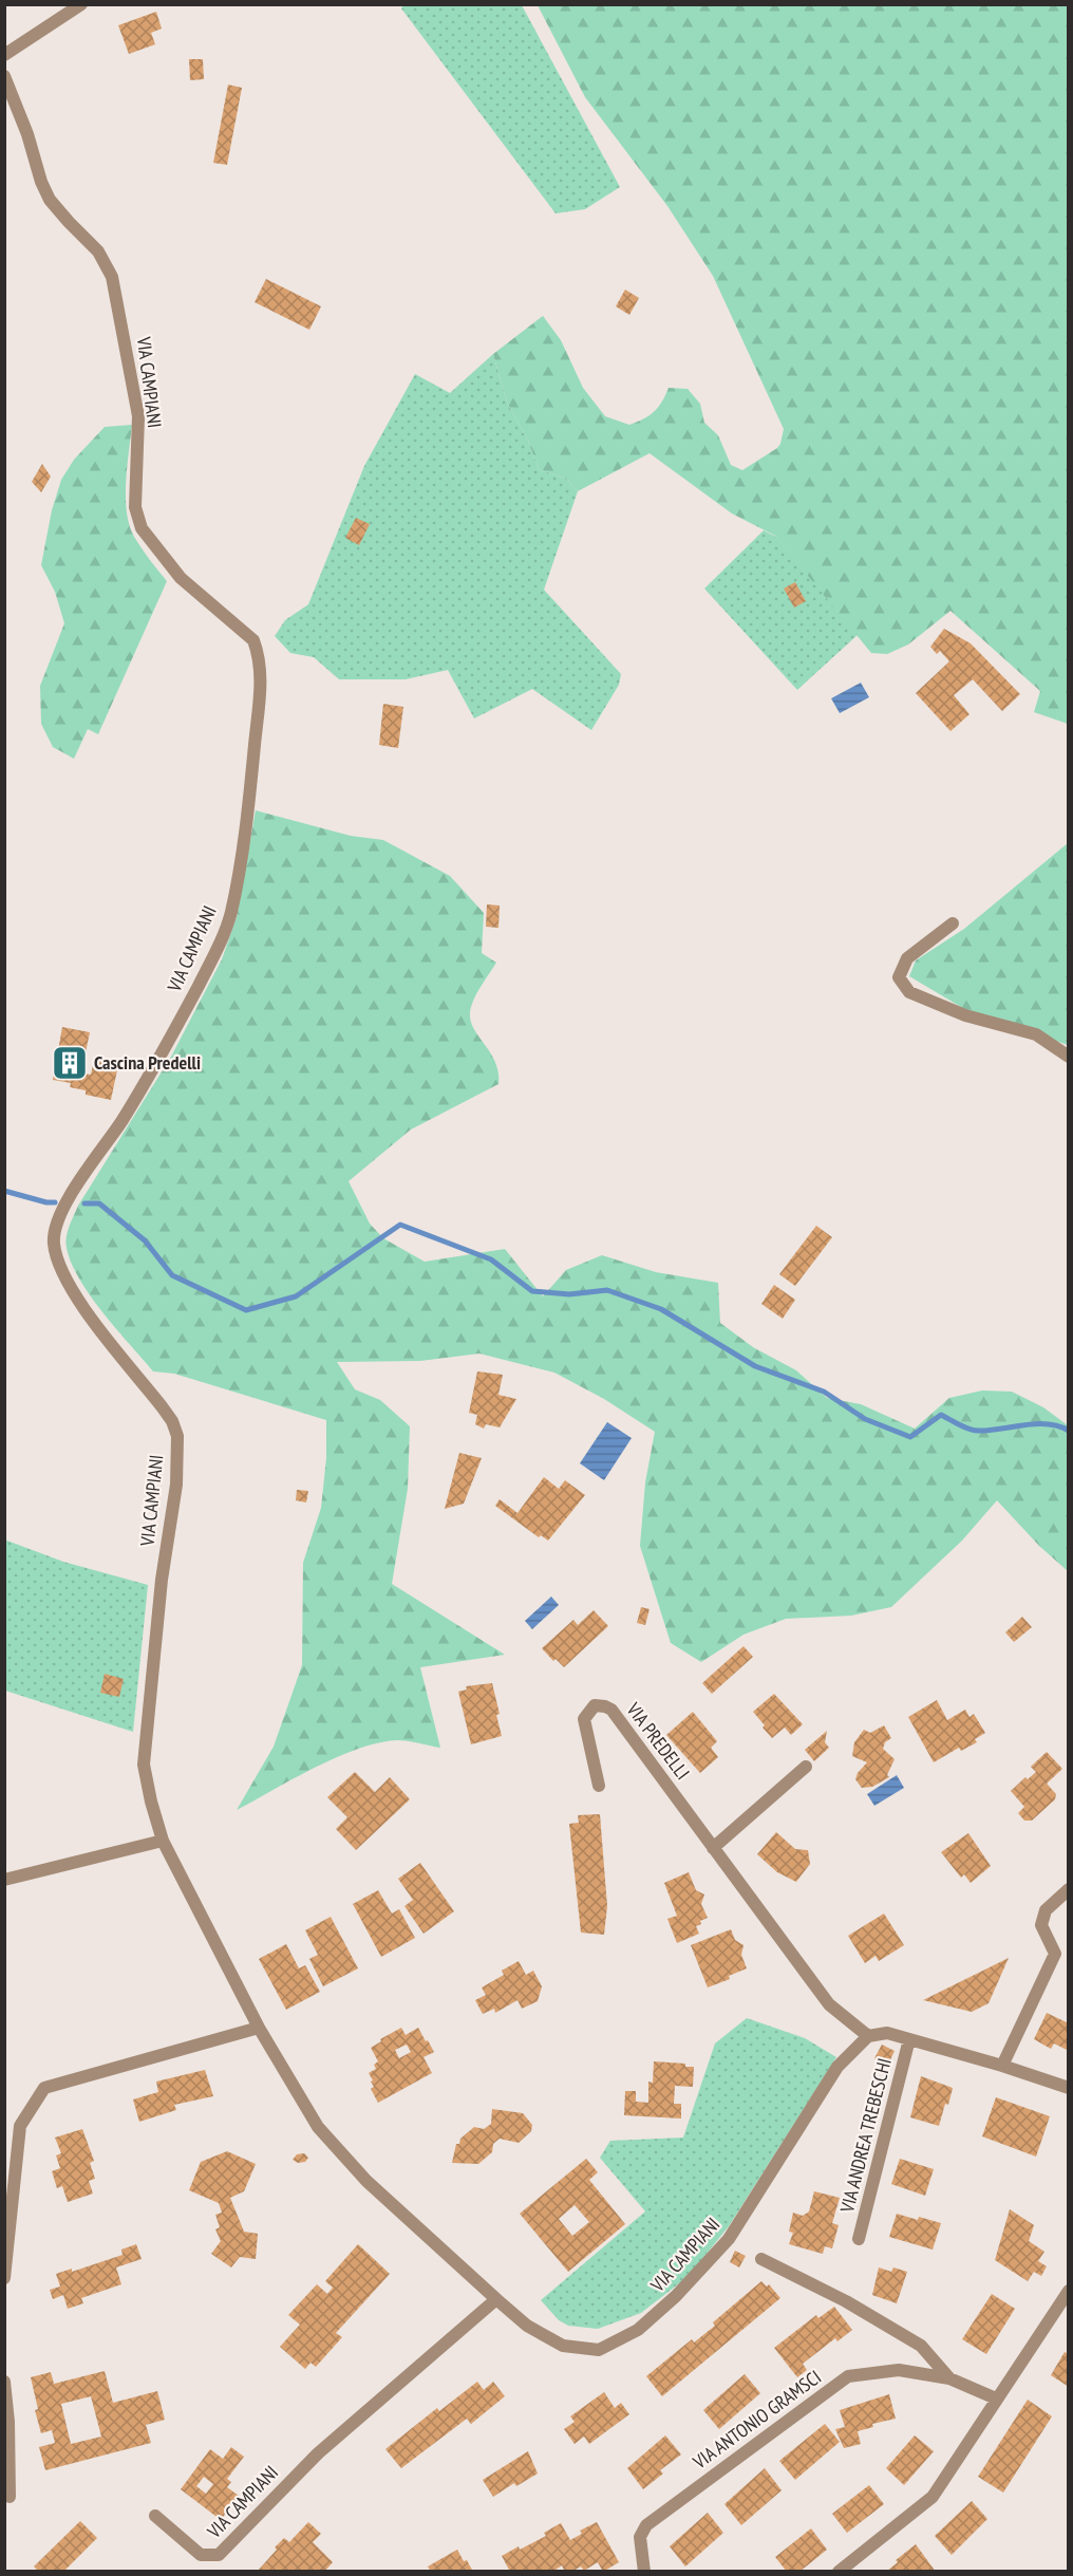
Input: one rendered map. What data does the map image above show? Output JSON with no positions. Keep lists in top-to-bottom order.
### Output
{
  "streets": {
    "street": [
      "VIA CAMPIANI",
      "VIA PREDELLI",
      "VIA ANDREA TREBESCHI",
      "VIA ANTONIO GRAMSCI"
    ]
  },
  "crossings": [
    ["VIA CAMPIANI", "VIA PREDELLI"],
    ["VIA CAMPIANI", "VIA ANDREA TREBESCHI"],
    ["VIA PREDELLI", "VIA ANDREA TREBESCHI"]
  ],
  "places": {
    "building": ["Cascina Predelli"]
  }
}
